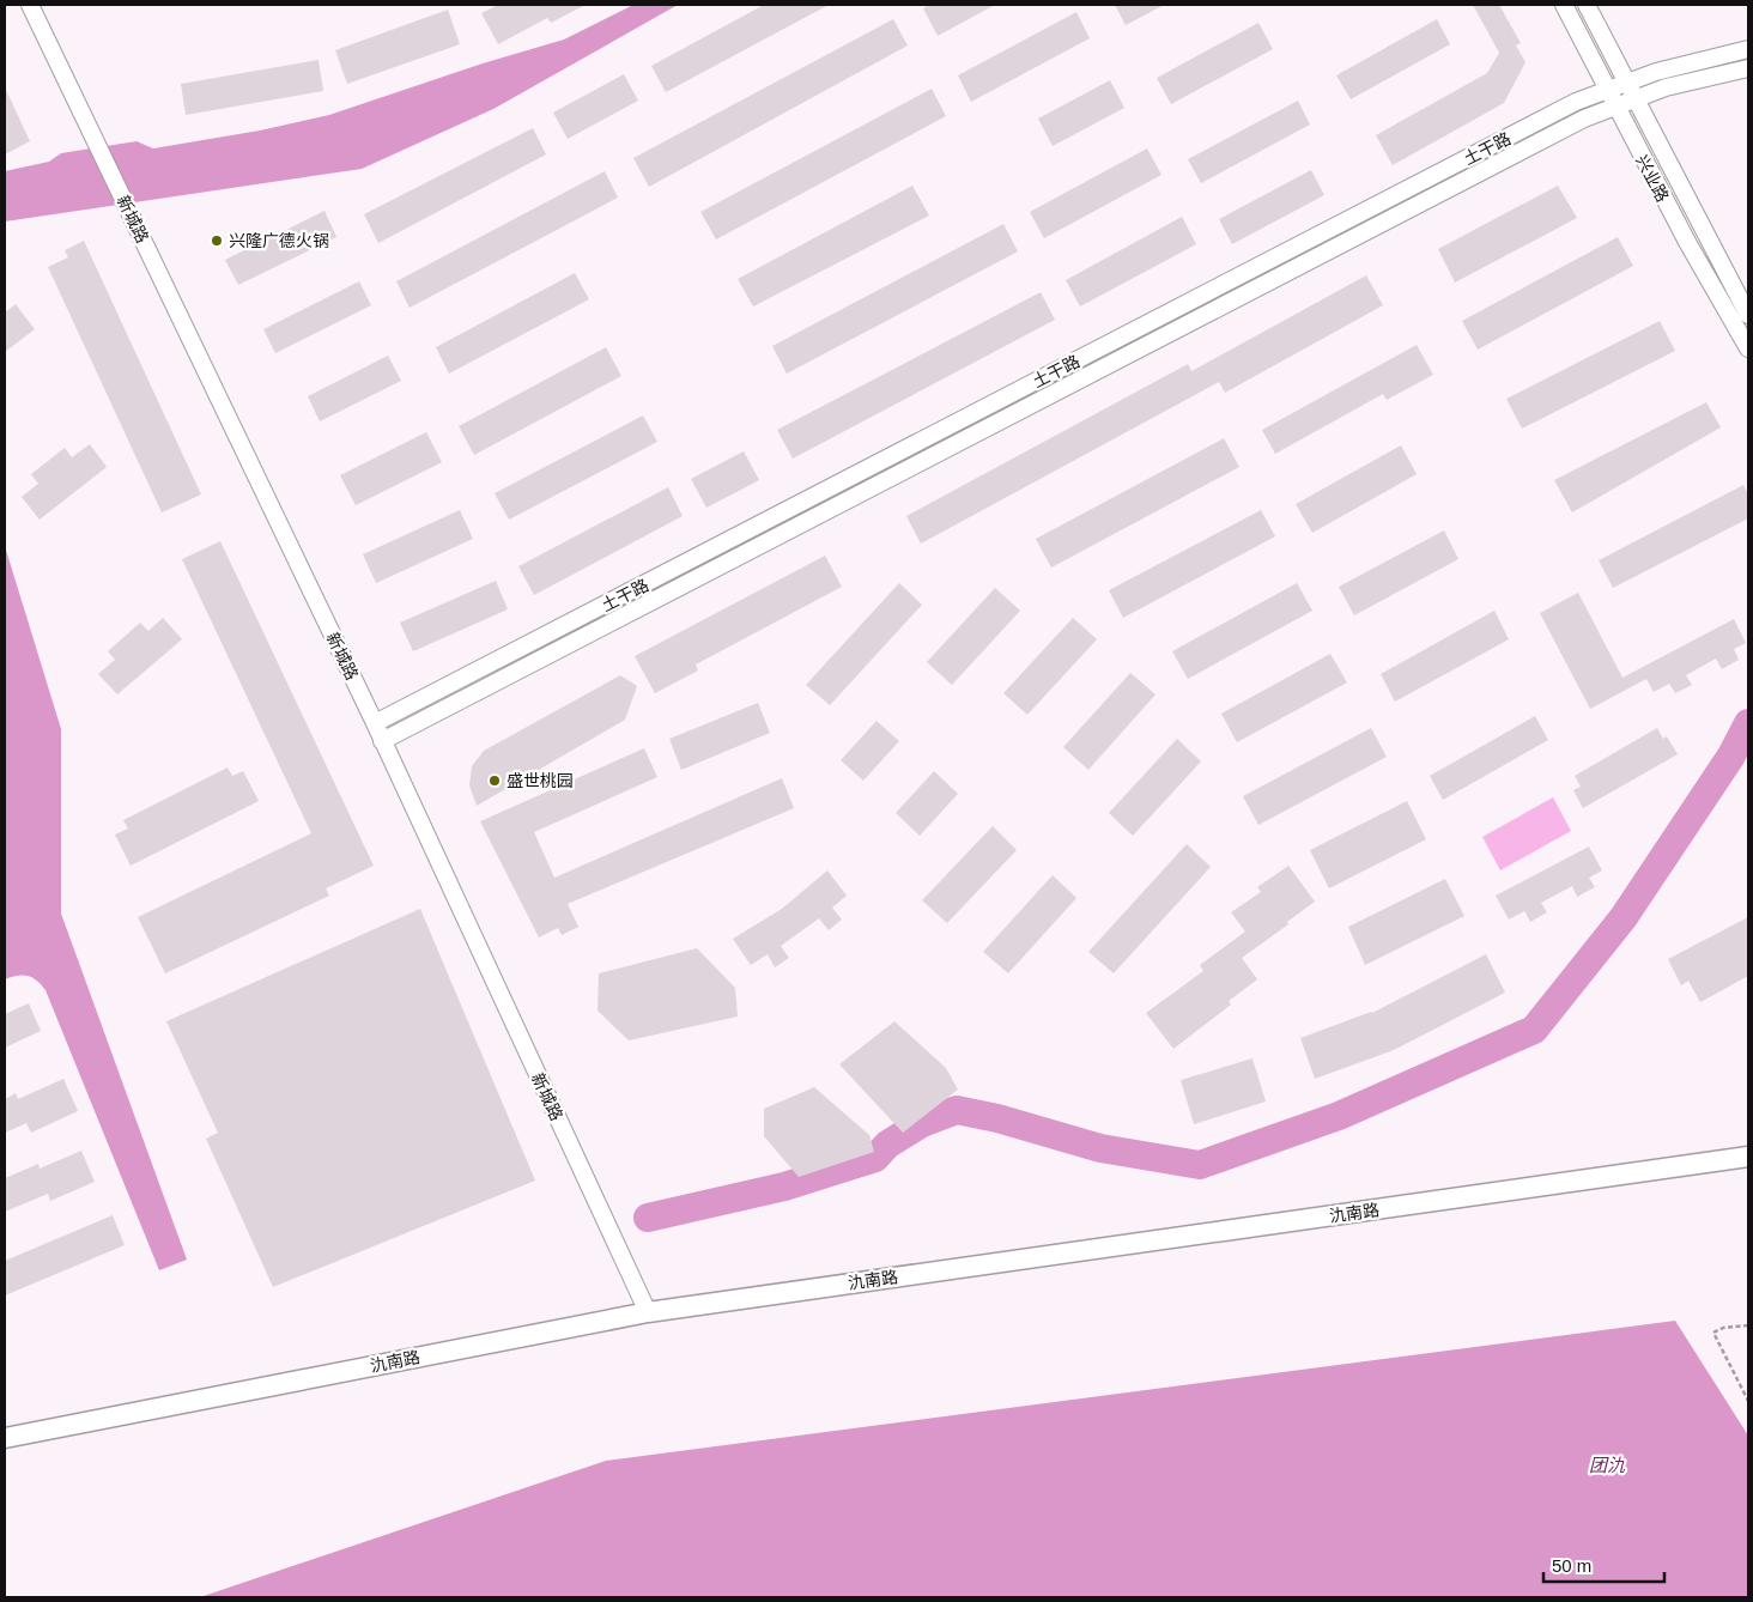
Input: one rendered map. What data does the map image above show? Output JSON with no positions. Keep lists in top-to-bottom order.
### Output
{
  "streets": {
    "main road": ["氿南路"],
    "street": ["土干路", "兴业路", "新城路"]
  },
  "crossings": [
    ["土干路", "兴业路"],
    ["土干路", "新城路"],
    ["新城路", "氿南路"]
  ],
  "water": ["团氿"],
  "places": ["兴隆广德火锅", "盛世桃园"],
  "scale_bar": "50 m"
}
